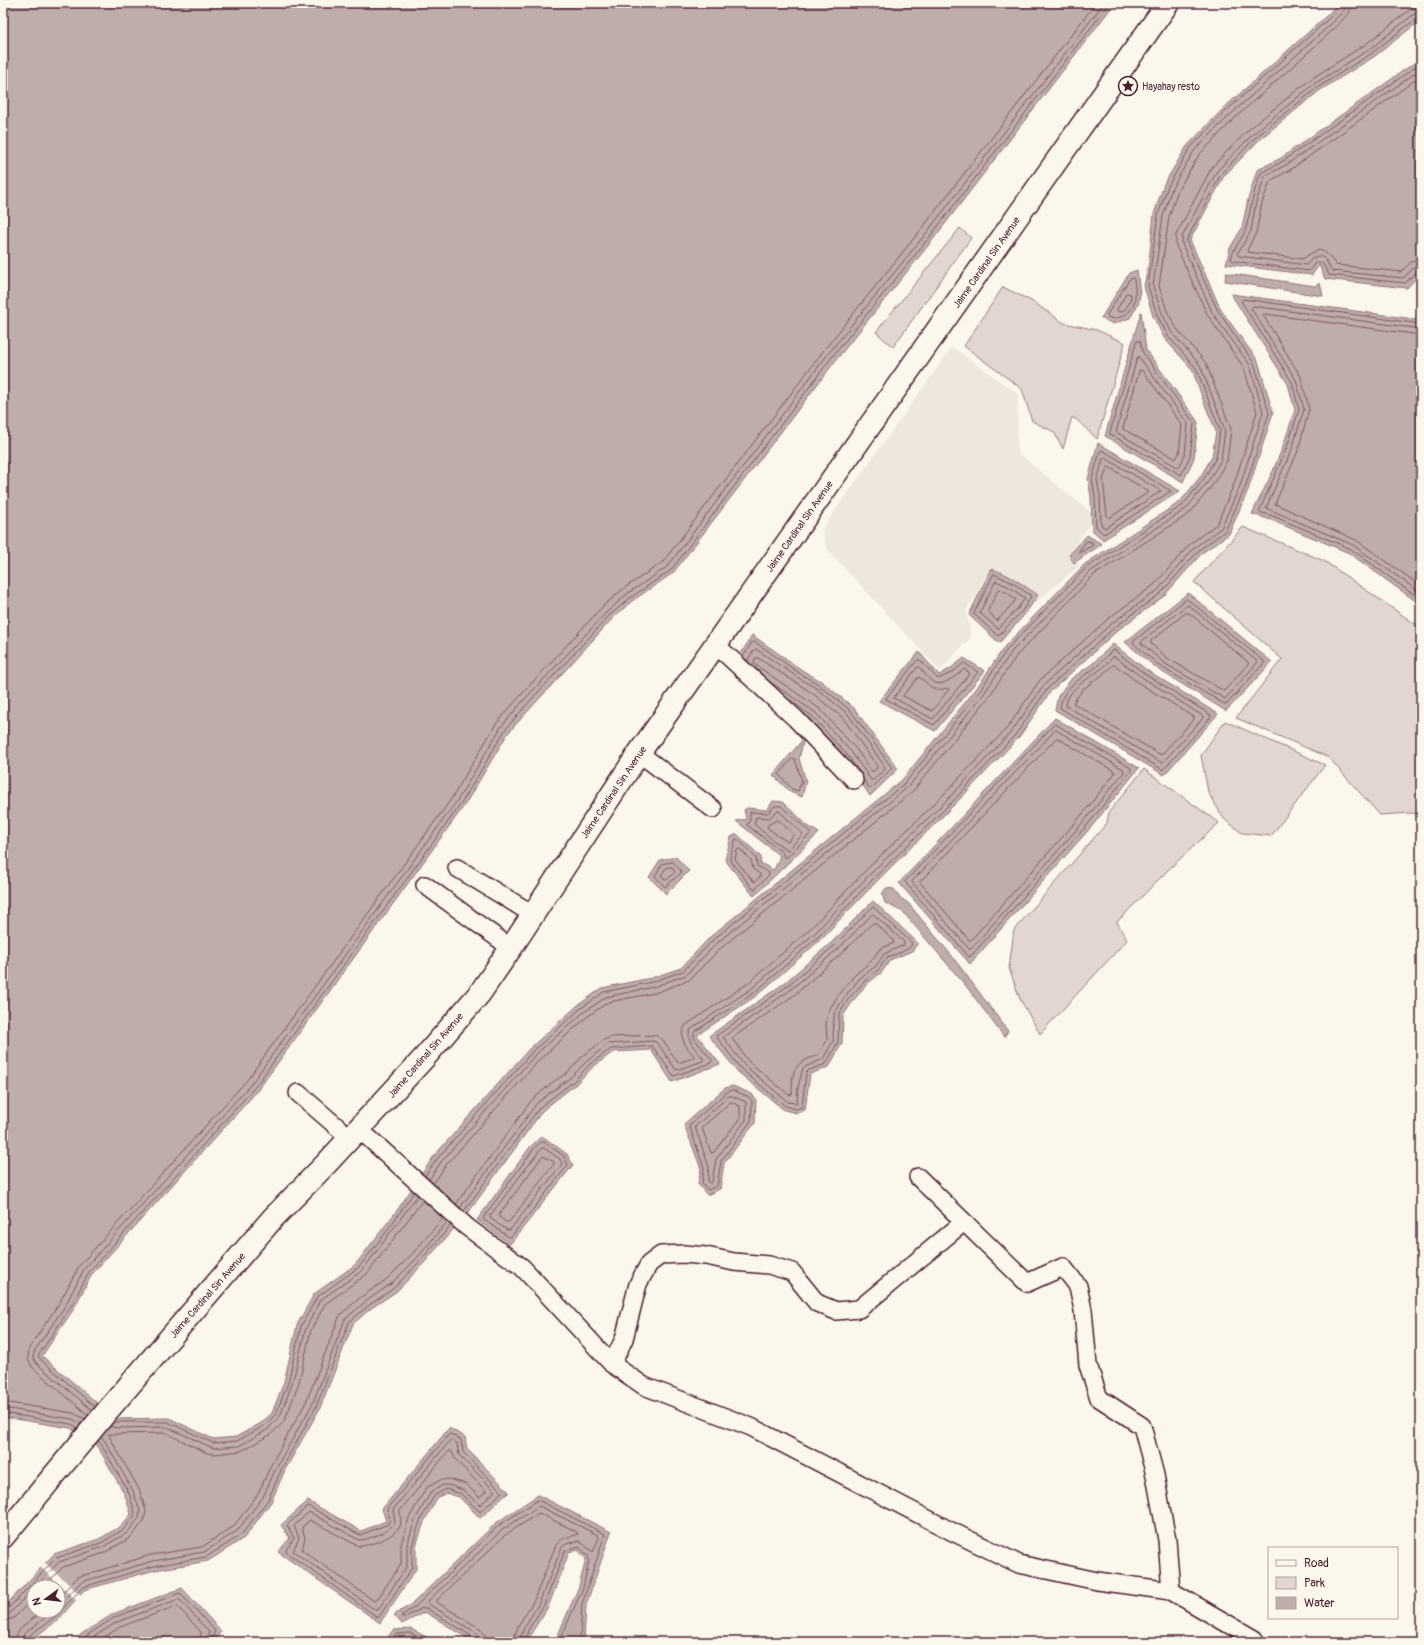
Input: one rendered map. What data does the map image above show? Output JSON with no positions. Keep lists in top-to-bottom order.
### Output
{
  "streets": {
    "main road": ["Jaime Cardinal Sin Avenue"]
  },
  "places": {
    "place": ["Hayahay resto"]
  },
  "legend": ["Road", "Park", "Water"],
  "north": "left"
}
